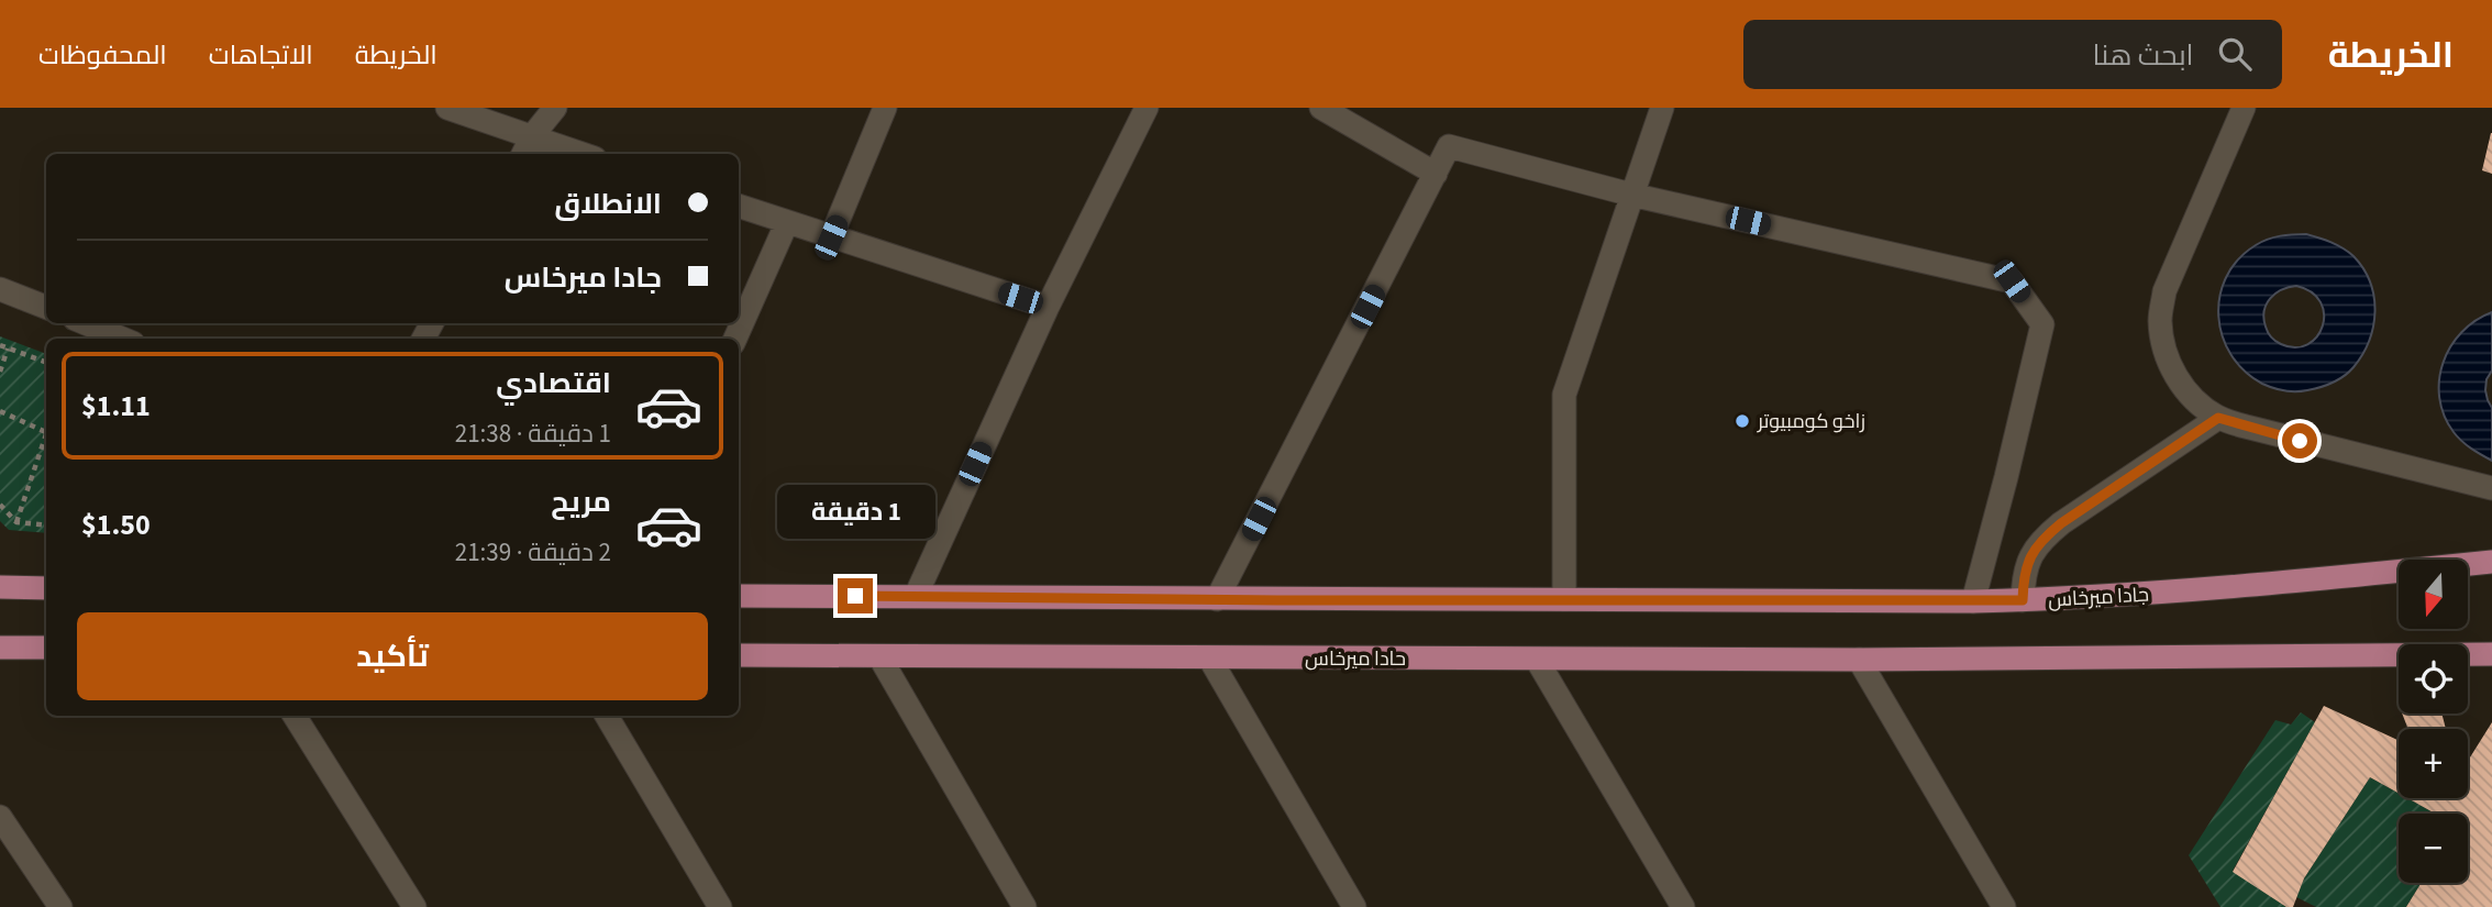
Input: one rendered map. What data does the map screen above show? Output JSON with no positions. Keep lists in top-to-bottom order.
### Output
{
  "streets": {
    "main road": ["جادا ميرخاس", "حادا ميرخاس"]
  },
  "places": ["زاخو كومبيوتر"],
  "north": "bottom",
  "page": {
    "header": "الخريطة",
    "search": "ابحث هنا",
    "nav": ["الخريطة", "الاتجاهات", "المحفوظات"],
    "banner": ["الانطلاق", "جادا ميرخاس"],
    "list": [
      {
        "name": "اقتصادي",
        "note": "1 دقيقة · 21:38",
        "value": "$1.11"
      },
      {
        "name": "مريح",
        "note": "2 دقيقة · 21:39",
        "value": "$1.50"
      }
    ],
    "bubble": "1 دقيقة",
    "map_buttons": ["+", "−"],
    "buttons": "تأكيد"
  }
}
